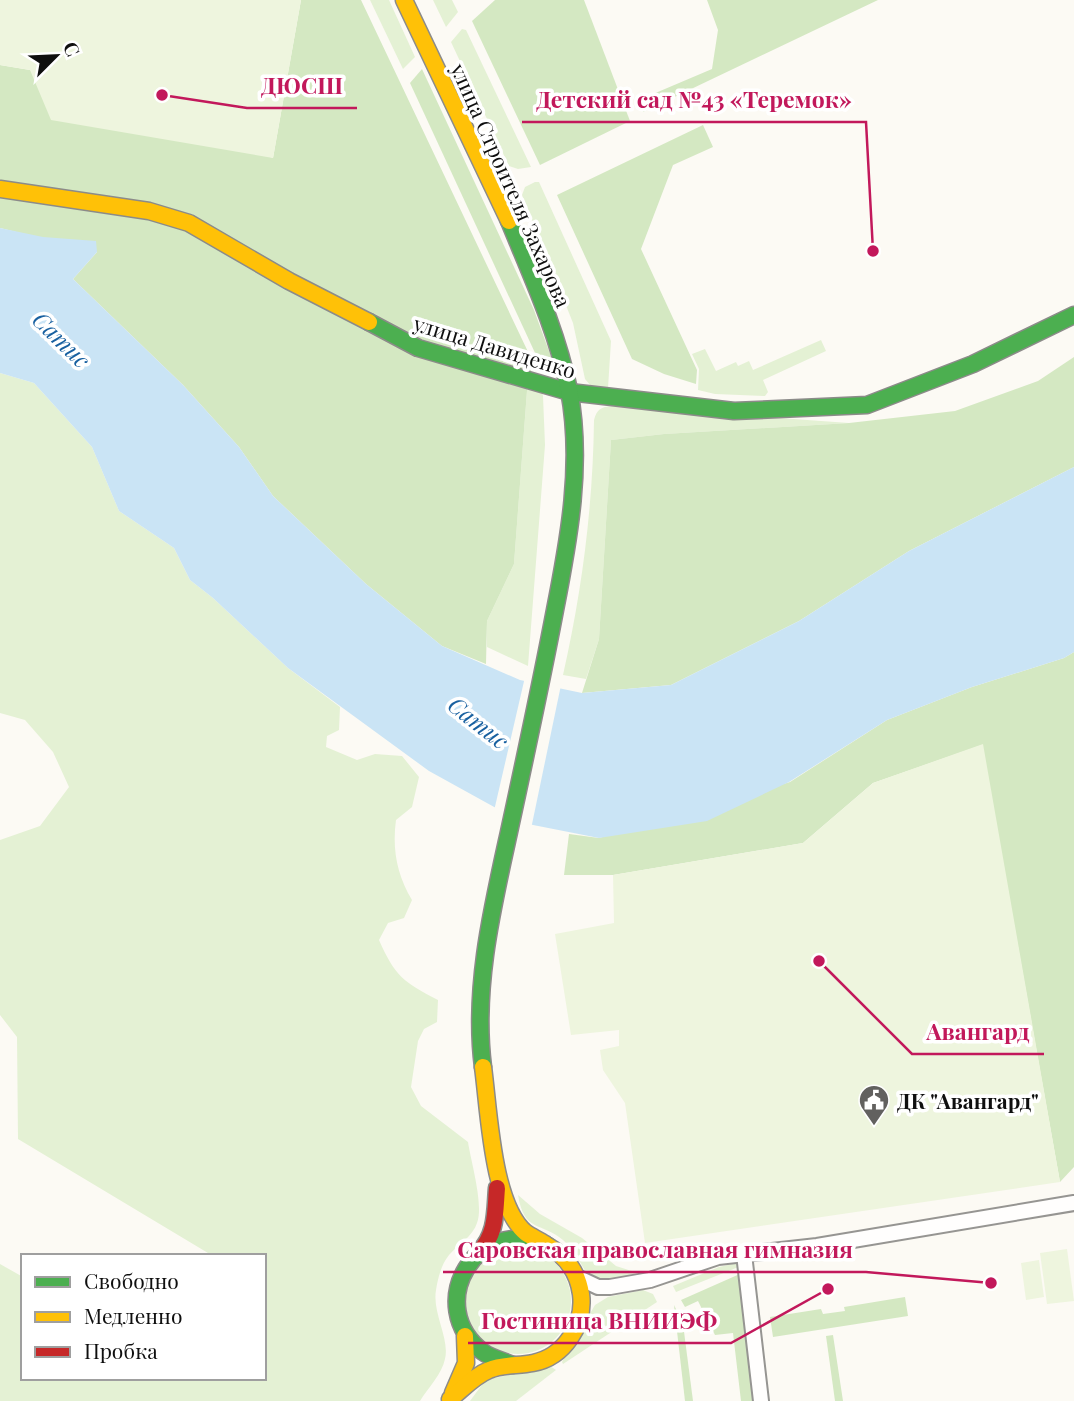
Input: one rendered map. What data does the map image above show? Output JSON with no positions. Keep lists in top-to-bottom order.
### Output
{
  "streets": {
    "street": ["улица Строителя Захарова", "улица Давиденко"]
  },
  "crossings": [
    ["улица Строителя Захарова", "улица Давиденко"]
  ],
  "water": ["Сатис"],
  "places": {
    "other": [
      "ДЮСШ",
      "Детский сад №43 «Теремок»",
      "Авангард",
      "Саровская православная гимназия",
      "Гостиница ВНИИЭФ"
    ],
    "public building": ["ДК \"Авангард\""]
  },
  "legend": ["Свободно", "Медленно", "Пробка"],
  "north": "top right"
}
